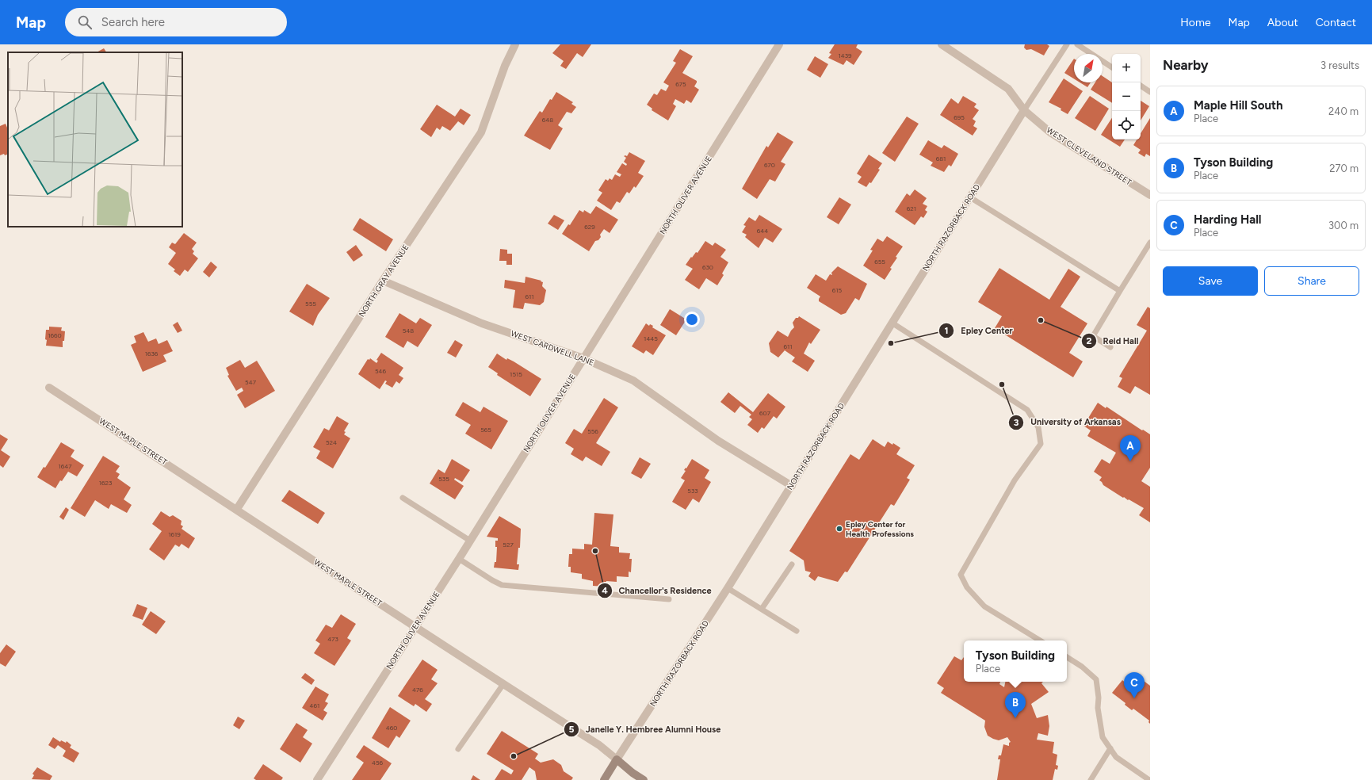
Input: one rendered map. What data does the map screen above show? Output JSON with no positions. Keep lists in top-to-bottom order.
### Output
{
  "streets": {
    "main road": ["NORTH RAZORBACK ROAD", "WEST MAPLE STREET"],
    "street": [
      "WEST CLEVELAND STREET",
      "NORTH OLIVER AVENUE",
      "NORTH GRAY AVENUE",
      "WEST CARDWELL LANE"
    ]
  },
  "crossings": [
    ["WEST CLEVELAND STREET", "NORTH RAZORBACK ROAD"],
    ["NORTH OLIVER AVENUE", "WEST CARDWELL LANE"],
    ["NORTH OLIVER AVENUE", "WEST MAPLE STREET"],
    ["NORTH RAZORBACK ROAD", "WEST CARDWELL LANE"],
    ["NORTH RAZORBACK ROAD", "WEST MAPLE STREET"],
    ["NORTH GRAY AVENUE", "WEST CARDWELL LANE"],
    ["NORTH GRAY AVENUE", "WEST MAPLE STREET"]
  ],
  "places": [
    "Reid Hall",
    "Epley Center",
    "University of Arkansas",
    "Epley Center for Health Professions",
    "Chancellor's Residence",
    "Janelle Y. Hembree Alumni House"
  ],
  "house_numbers": [
    "1439",
    "675",
    "695",
    "648",
    "681",
    "670",
    "621",
    "629",
    "644",
    "655",
    "630",
    "615",
    "611",
    "555",
    "548",
    "1660",
    "1445",
    "611",
    "1636",
    "546",
    "1515",
    "547",
    "607",
    "565",
    "556",
    "524",
    "1647",
    "535",
    "1623",
    "533",
    "1619",
    "527",
    "473",
    "476",
    "461",
    "460",
    "456"
  ],
  "north": "top right",
  "page": {
    "header": "Map",
    "search": "Search here",
    "nav": [
      "Home",
      "Map",
      "About",
      "Contact"
    ],
    "heading": ["Nearby", "3 results"],
    "map_buttons": ["+", "−"],
    "list": [
      {
        "mark": "A",
        "name": "Maple Hill South",
        "note": "Place",
        "value": "240 m"
      },
      {
        "mark": "B",
        "name": "Tyson Building",
        "note": "Place",
        "value": "270 m"
      },
      {
        "mark": "C",
        "name": "Harding Hall",
        "note": "Place",
        "value": "300 m"
      }
    ],
    "buttons": ["Save", "Share"],
    "pins": ["A", "C", "B"],
    "popup": ["Tyson Building", "Place"]
  }
}
